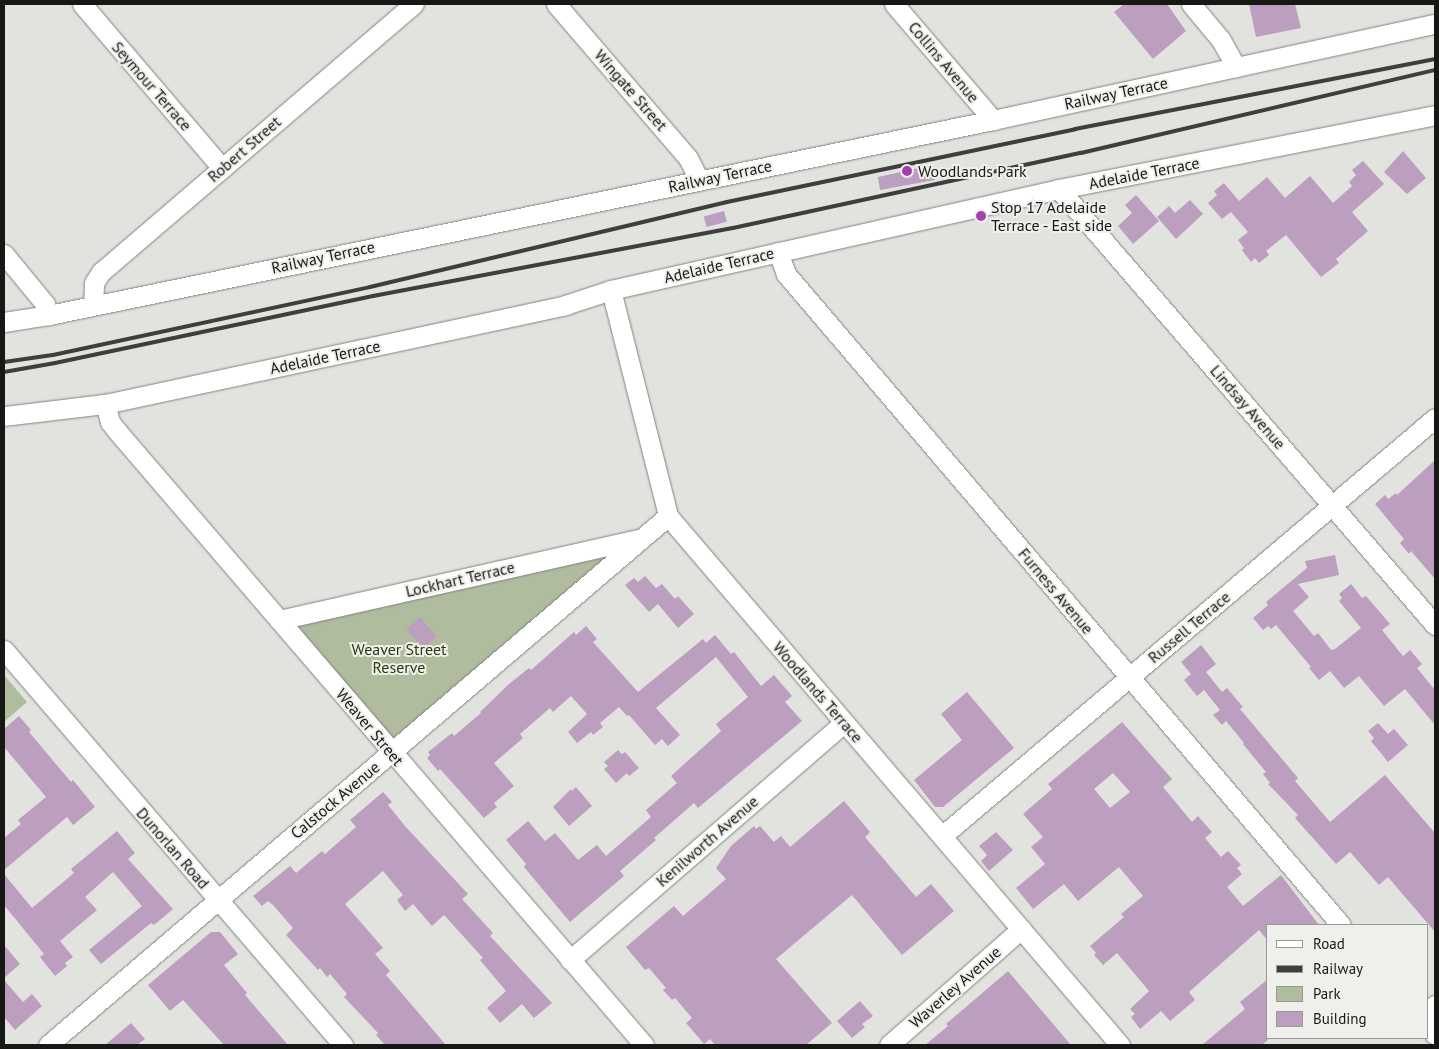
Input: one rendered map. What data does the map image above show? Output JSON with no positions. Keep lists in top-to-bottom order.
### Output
{
  "streets": {
    "street": [
      "Collins Avenue",
      "Seymour Terrace",
      "Wingate Street",
      "Railway Terrace",
      "Robert Street",
      "Adelaide Terrace",
      "Lindsay Avenue",
      "Lockhart Terrace",
      "Furness Avenue",
      "Russell Terrace",
      "Woodlands Terrace",
      "Weaver Street",
      "Calstock Avenue",
      "Kenilworth Avenue",
      "Dunorlan Road",
      "Waverley Avenue"
    ]
  },
  "crossings": [
    ["Collins Avenue", "Railway Terrace"],
    ["Seymour Terrace", "Robert Street"],
    ["Wingate Street", "Railway Terrace"],
    ["Railway Terrace", "Robert Street"],
    ["Adelaide Terrace", "Lindsay Avenue"],
    ["Adelaide Terrace", "Furness Avenue"],
    ["Adelaide Terrace", "Woodlands Terrace"],
    ["Adelaide Terrace", "Weaver Street"],
    ["Lindsay Avenue", "Russell Terrace"],
    ["Lockhart Terrace", "Weaver Street"],
    ["Lockhart Terrace", "Calstock Avenue"],
    ["Furness Avenue", "Russell Terrace"],
    ["Russell Terrace", "Woodlands Terrace"],
    ["Woodlands Terrace", "Calstock Avenue"],
    ["Woodlands Terrace", "Kenilworth Avenue"],
    ["Woodlands Terrace", "Waverley Avenue"],
    ["Weaver Street", "Calstock Avenue"],
    ["Weaver Street", "Kenilworth Avenue"],
    ["Calstock Avenue", "Dunorlan Road"]
  ],
  "parks": ["Weaver Street Reserve"],
  "places": ["Woodlands Park", "Stop 17 Adelaide Terrace - East side"],
  "legend": [
    "Road",
    "Railway",
    "Park",
    "Building"
  ]
}
